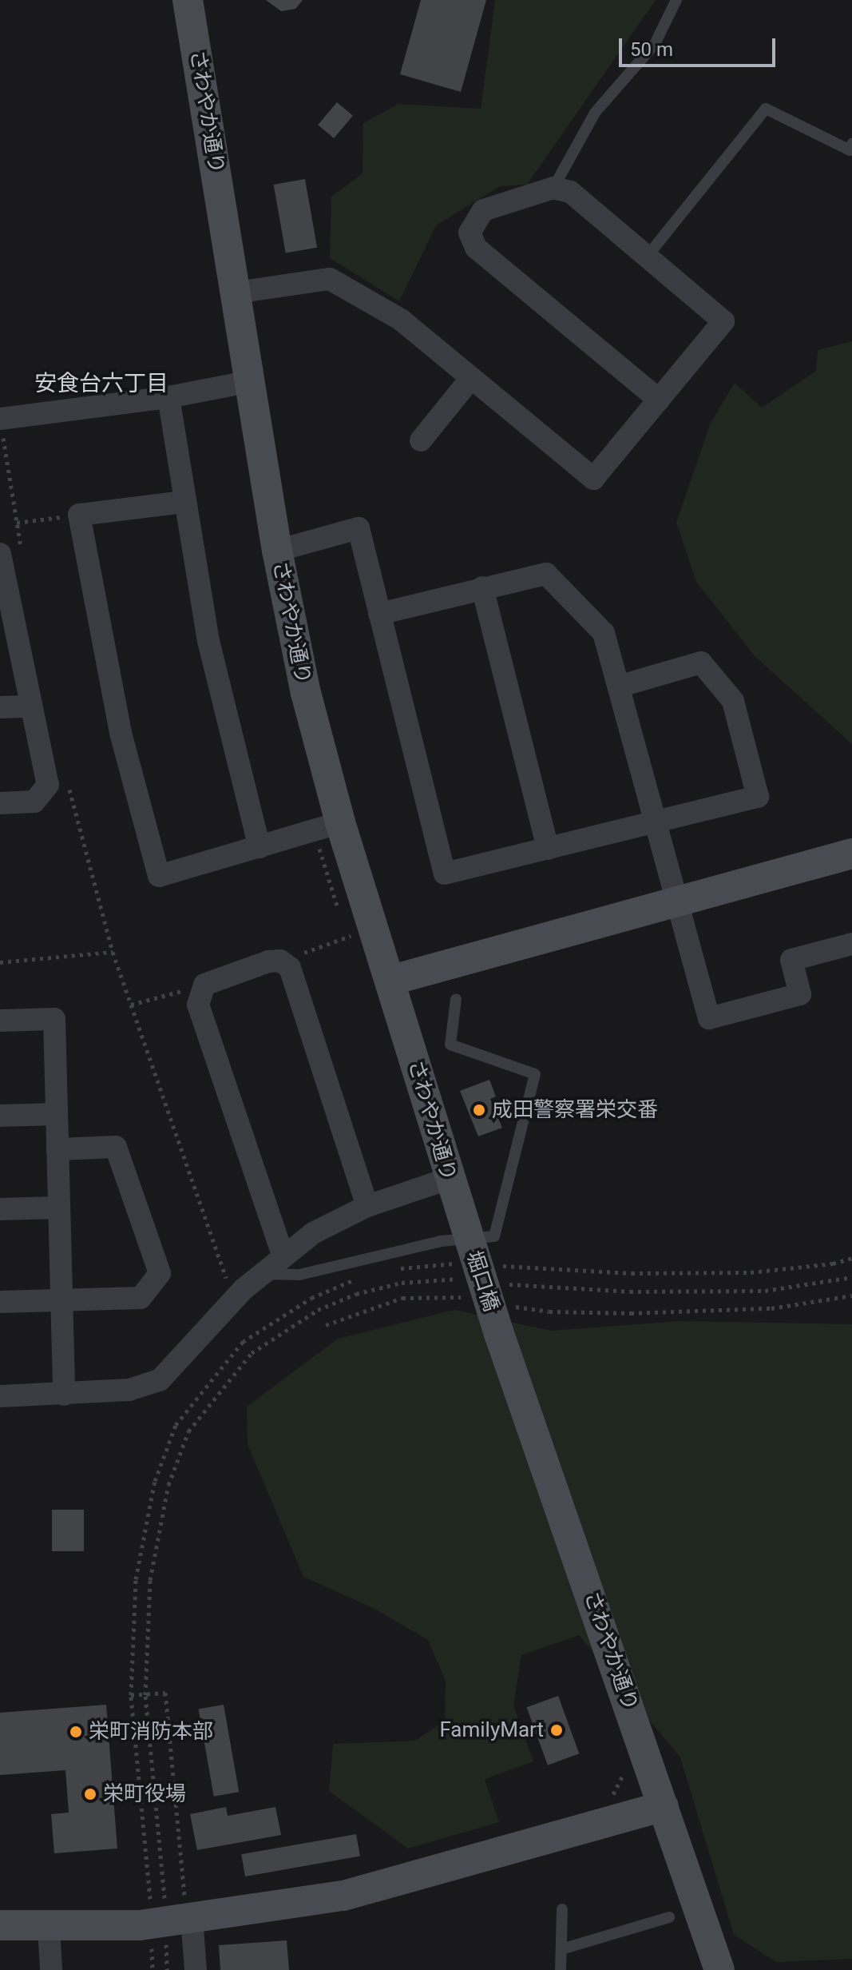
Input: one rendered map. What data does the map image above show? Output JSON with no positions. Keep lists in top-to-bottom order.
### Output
{
  "streets": {
    "street": ["さわやか通り", "堀口橋"]
  },
  "crossings": [
    ["さわやか通り", "堀口橋"]
  ],
  "districts": ["安食台六丁目"],
  "places": [
    "成田警察署栄交番",
    "FamilyMart",
    "栄町消防本部",
    "栄町役場"
  ],
  "scale_bar": "50 m"
}
